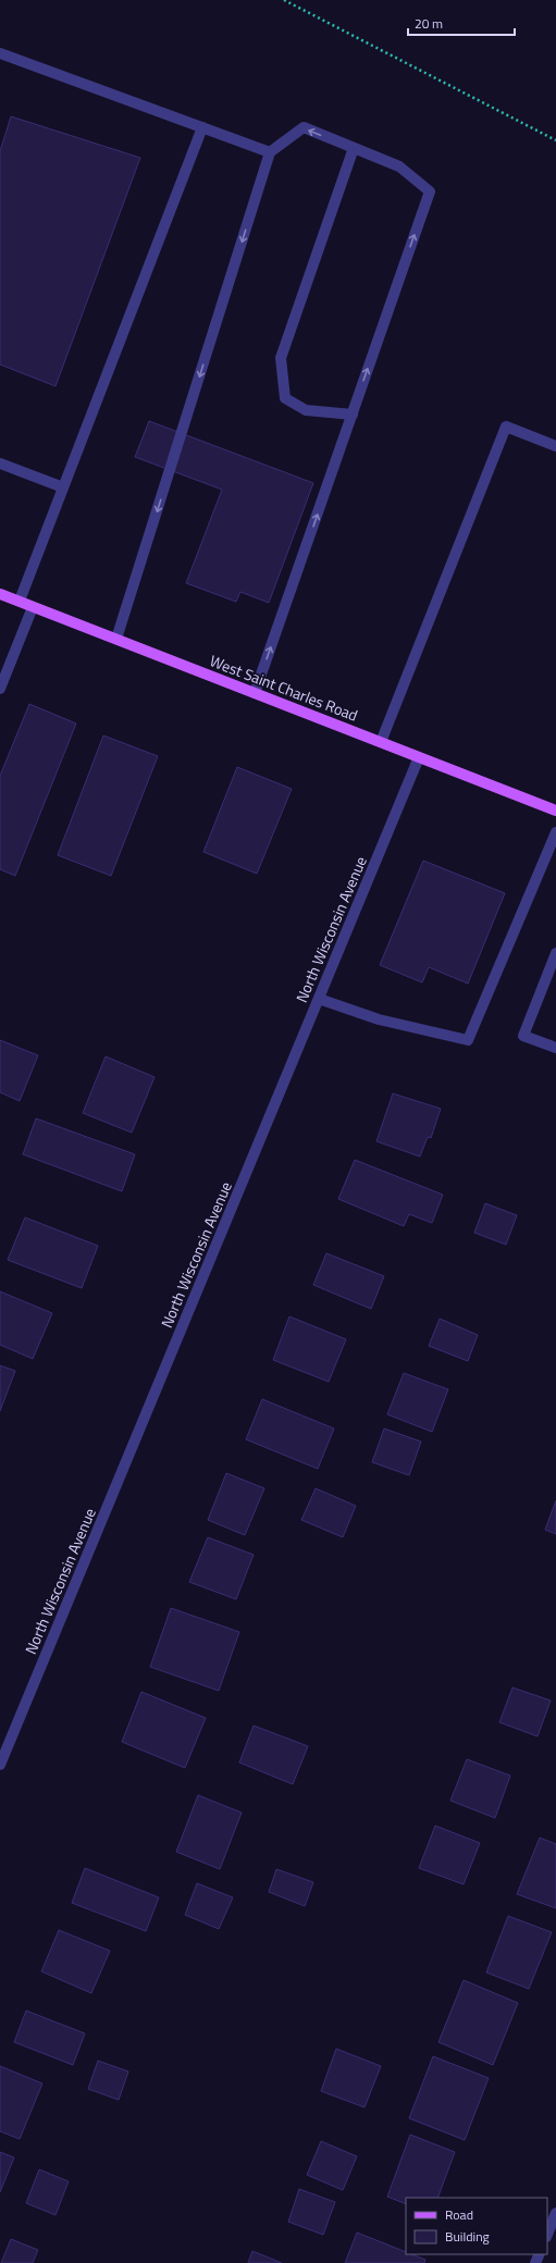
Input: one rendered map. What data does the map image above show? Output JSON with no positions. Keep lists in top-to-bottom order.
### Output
{
  "streets": {
    "main road": ["West Saint Charles Road"],
    "street": ["North Wisconsin Avenue"]
  },
  "crossings": [
    ["West Saint Charles Road", "North Wisconsin Avenue"]
  ],
  "legend": ["Road", "Building"],
  "scale_bar": "20 m"
}
